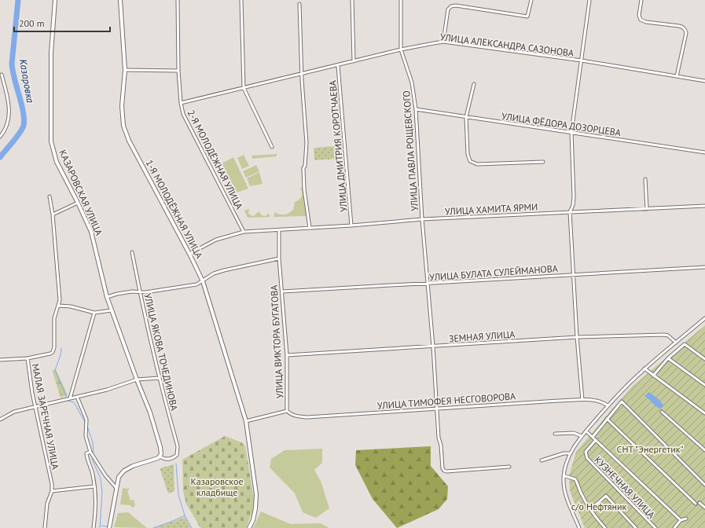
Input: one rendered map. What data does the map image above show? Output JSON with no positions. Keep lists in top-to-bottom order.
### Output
{
  "streets": {
    "street": [
      "УЛИЦА АЛЕКСАНДРА САЗОНОВА",
      "УЛИЦА ФЁДОРА ДОЗОРЦЕВА",
      "УЛИЦА ДМИТРИЯ КОРОТЧАЕВА",
      "УЛИЦА ПАВЛА РОЩЕВСКОГО",
      "2-Я МОЛОДЁЖНАЯ УЛИЦА",
      "КАЗАРОВСКАЯ УЛИЦА",
      "1-Я МОЛОДЁЖНАЯ УЛИЦА",
      "УЛИЦА ХАМИТА ЯРМИ",
      "УЛИЦА БУЛАТА СУЛЕЙМАНОВА",
      "ЗЕМНАЯ УЛИЦА",
      "УЛИЦА ВИКТОРА БУГАТОВА",
      "УЛИЦА ЯКОВА ТОЧЕДИНОВА",
      "УЛИЦА ТИМОФЕЯ НЕСГОВОРОВА",
      "МАЛАЯ ЗАРЕЧНАЯ УЛИЦА",
      "КУЗНЕЧНАЯ УЛИЦА"
    ]
  },
  "crossings": [
    ["УЛИЦА АЛЕКСАНДРА САЗОНОВА", "УЛИЦА ДМИТРИЯ КОРОТЧАЕВА"],
    ["УЛИЦА АЛЕКСАНДРА САЗОНОВА", "УЛИЦА ПАВЛА РОЩЕВСКОГО"],
    ["УЛИЦА АЛЕКСАНДРА САЗОНОВА", "2-Я МОЛОДЁЖНАЯ УЛИЦА"],
    ["УЛИЦА ФЁДОРА ДОЗОРЦЕВА", "УЛИЦА ПАВЛА РОЩЕВСКОГО"],
    ["УЛИЦА ДМИТРИЯ КОРОТЧАЕВА", "УЛИЦА ХАМИТА ЯРМИ"],
    ["УЛИЦА ПАВЛА РОЩЕВСКОГО", "УЛИЦА ХАМИТА ЯРМИ"],
    ["УЛИЦА ПАВЛА РОЩЕВСКОГО", "УЛИЦА БУЛАТА СУЛЕЙМАНОВА"],
    ["УЛИЦА ПАВЛА РОЩЕВСКОГО", "ЗЕМНАЯ УЛИЦА"],
    ["УЛИЦА ПАВЛА РОЩЕВСКОГО", "УЛИЦА ТИМОФЕЯ НЕСГОВОРОВА"],
    ["КАЗАРОВСКАЯ УЛИЦА", "УЛИЦА ЯКОВА ТОЧЕДИНОВА"],
    ["1-Я МОЛОДЁЖНАЯ УЛИЦА", "УЛИЦА ВИКТОРА БУГАТОВА"],
    ["УЛИЦА ХАМИТА ЯРМИ", "УЛИЦА ВИКТОРА БУГАТОВА"],
    ["УЛИЦА БУЛАТА СУЛЕЙМАНОВА", "УЛИЦА ВИКТОРА БУГАТОВА"],
    ["ЗЕМНАЯ УЛИЦА", "УЛИЦА ВИКТОРА БУГАТОВА"],
    ["УЛИЦА ВИКТОРА БУГАТОВА", "УЛИЦА ТИМОФЕЯ НЕСГОВОРОВА"]
  ],
  "water": ["Казаровка"],
  "parks": ["СНТ \"Энергетик\"", "Казаровское кладбище", "с/о Нефтяник"],
  "scale_bar": "200 m"
}
